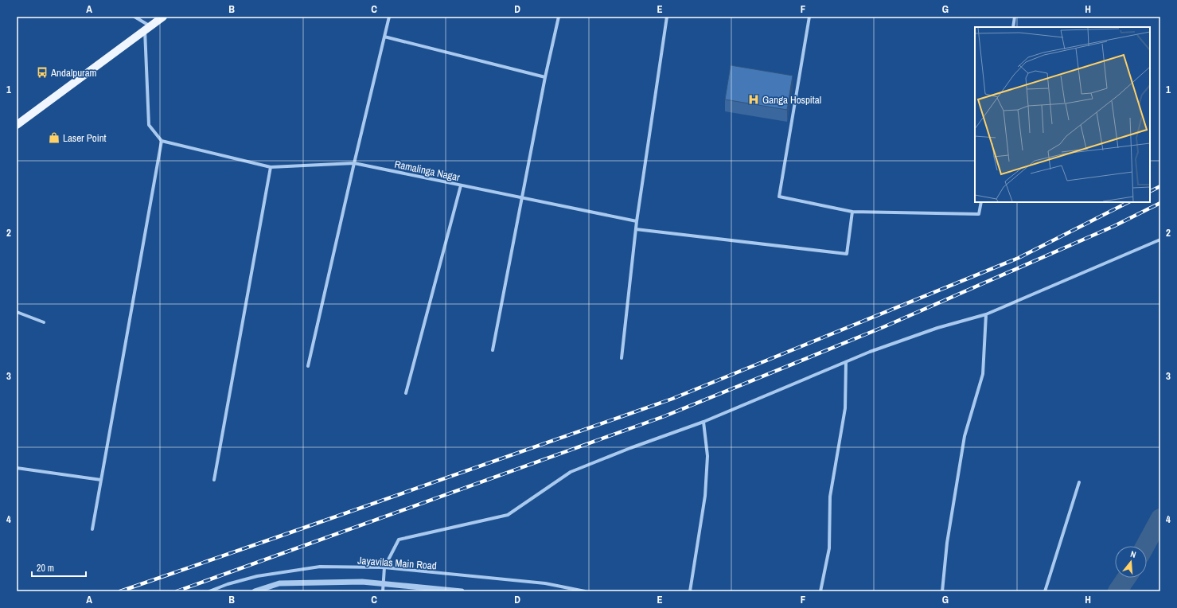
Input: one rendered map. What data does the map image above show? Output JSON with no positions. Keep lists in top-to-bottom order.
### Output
{
  "streets": {
    "street": ["Ramalinga Nagar", "Jayavilas Main Road"]
  },
  "places": {
    "bus stop": ["Andalpuram"],
    "hospital": ["Ganga Hospital"],
    "shop": ["Laser Point"]
  },
  "scale_bar": "20 m",
  "north": "top",
  "grid": {
    "columns": [
      "A",
      "B",
      "C",
      "D",
      "E",
      "F",
      "G",
      "H"
    ],
    "rows": [
      "1",
      "2",
      "3",
      "4"
    ]
  }
}
